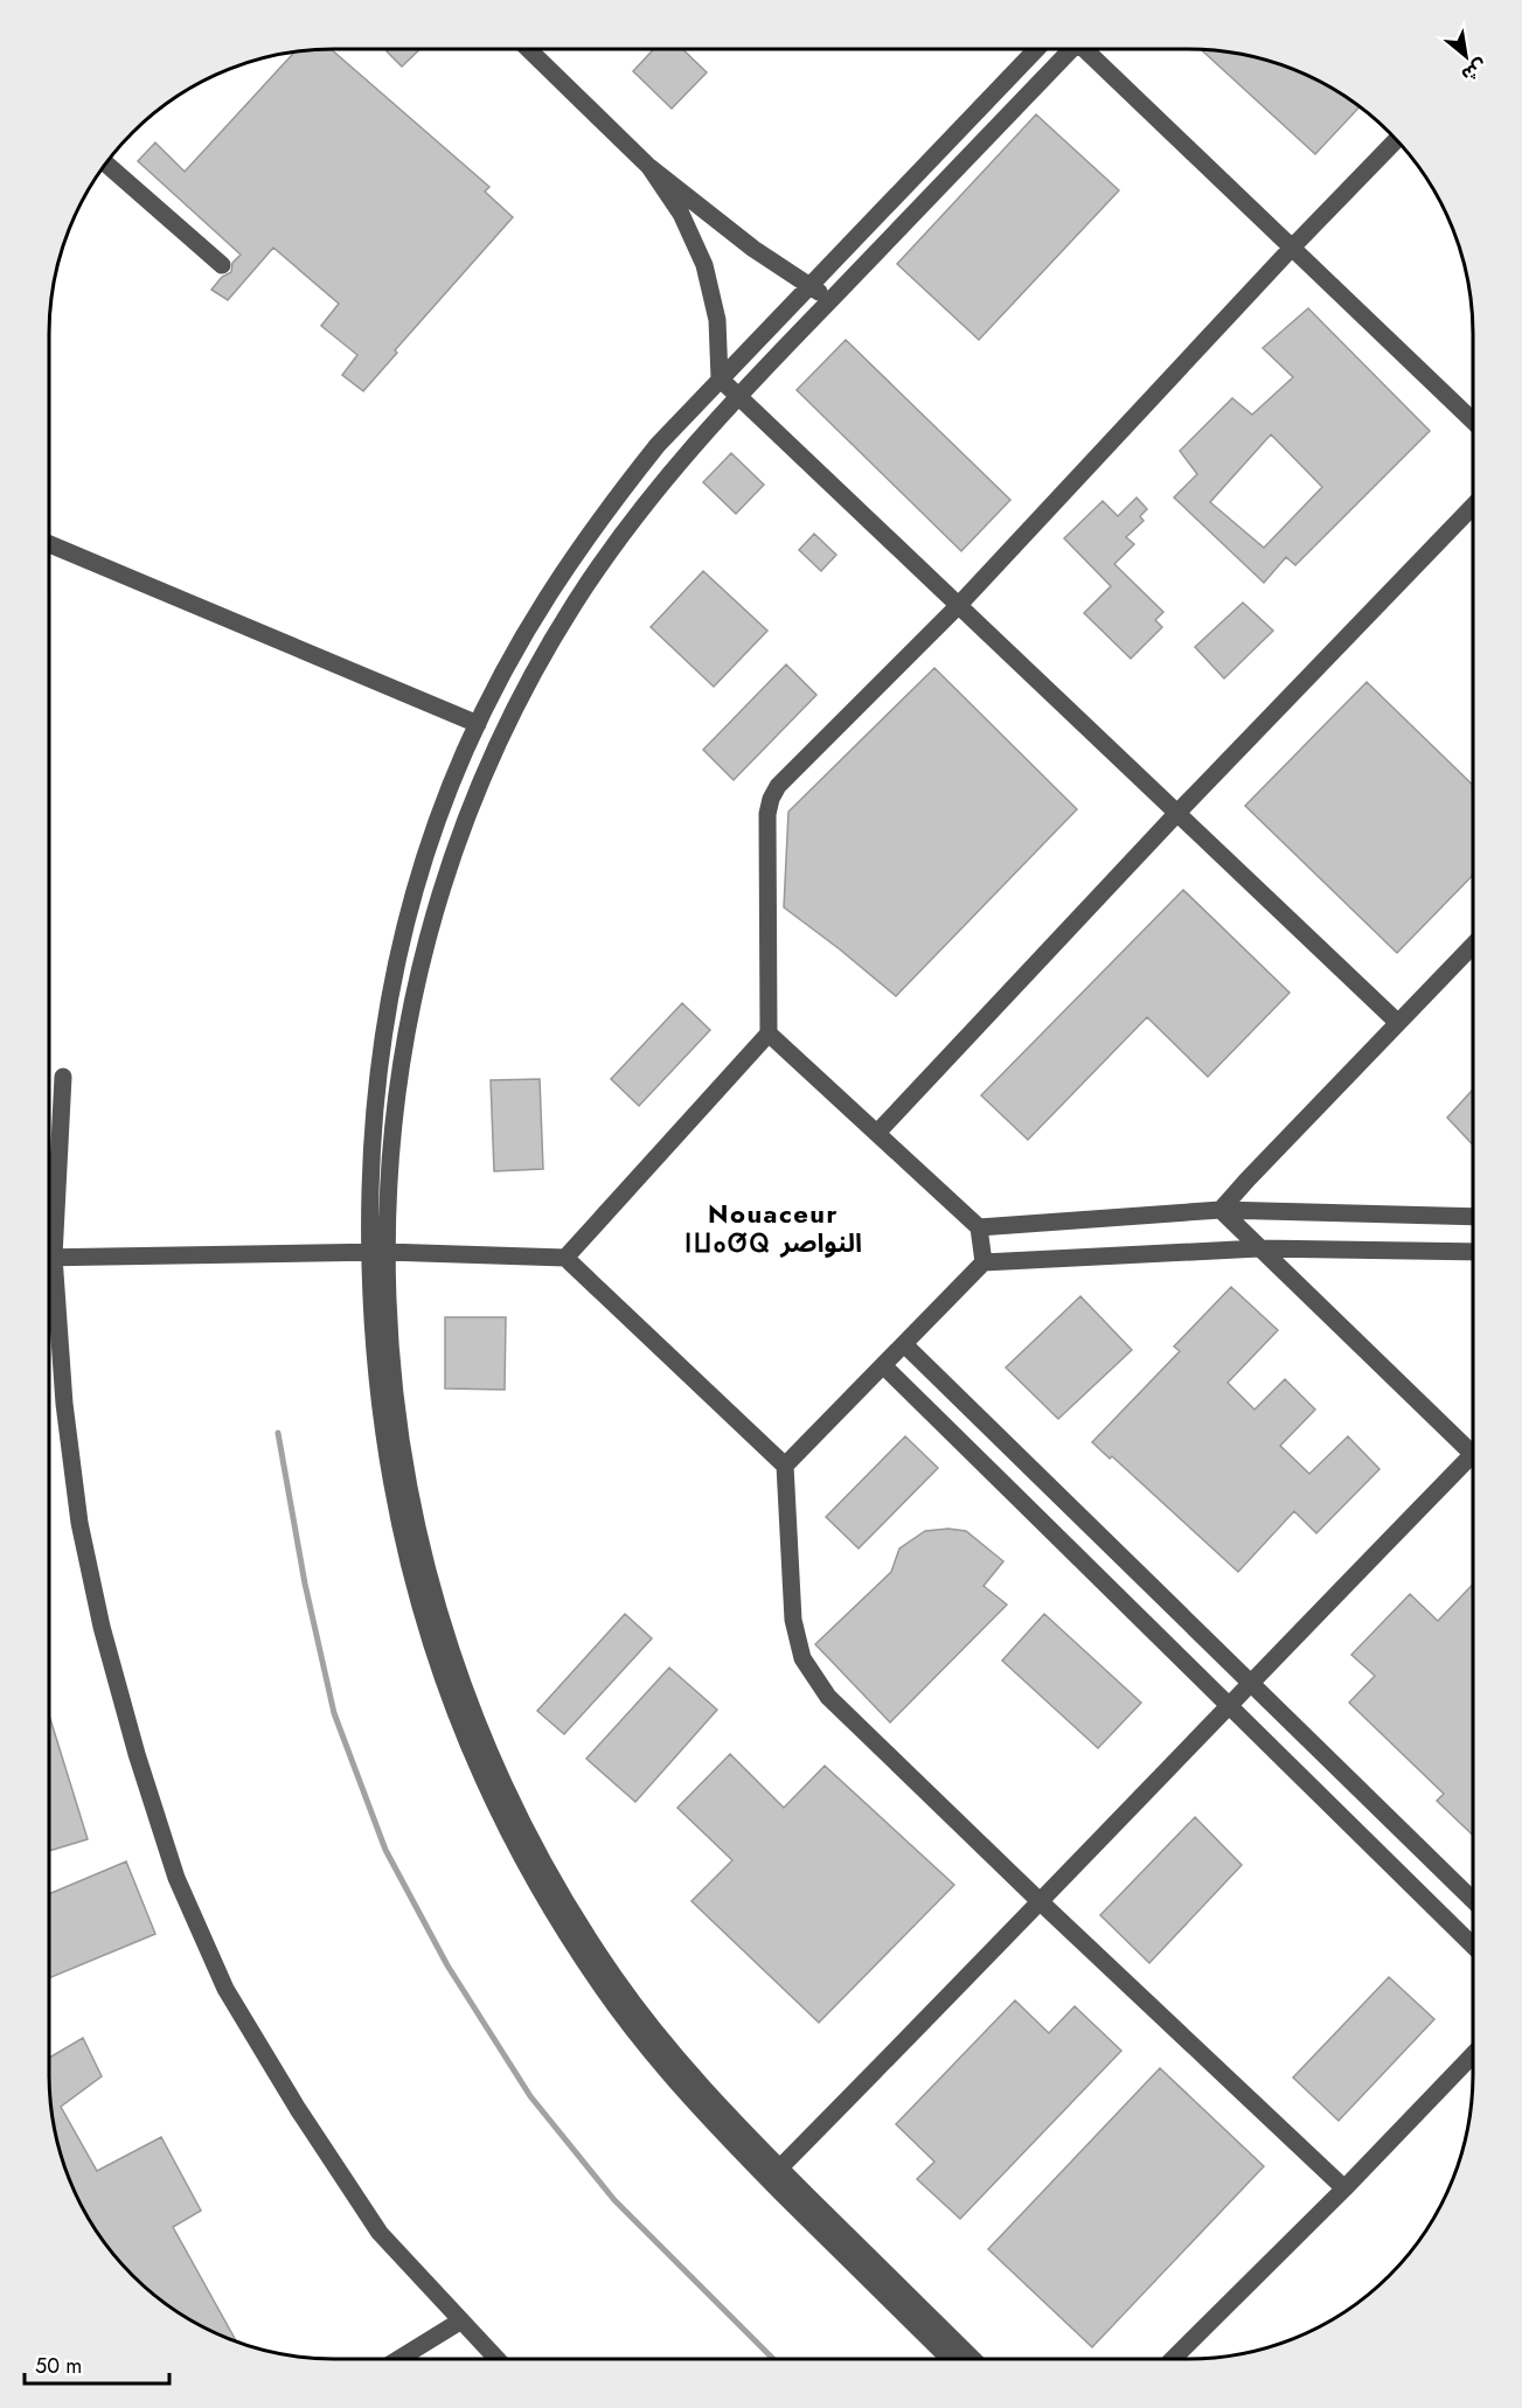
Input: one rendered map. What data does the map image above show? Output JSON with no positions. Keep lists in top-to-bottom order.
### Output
{
  "districts": ["Nouaceur ⵏⵡⴰⵚⵕ النواصر"],
  "scale_bar": "50 m",
  "north": "bottom right"
}
